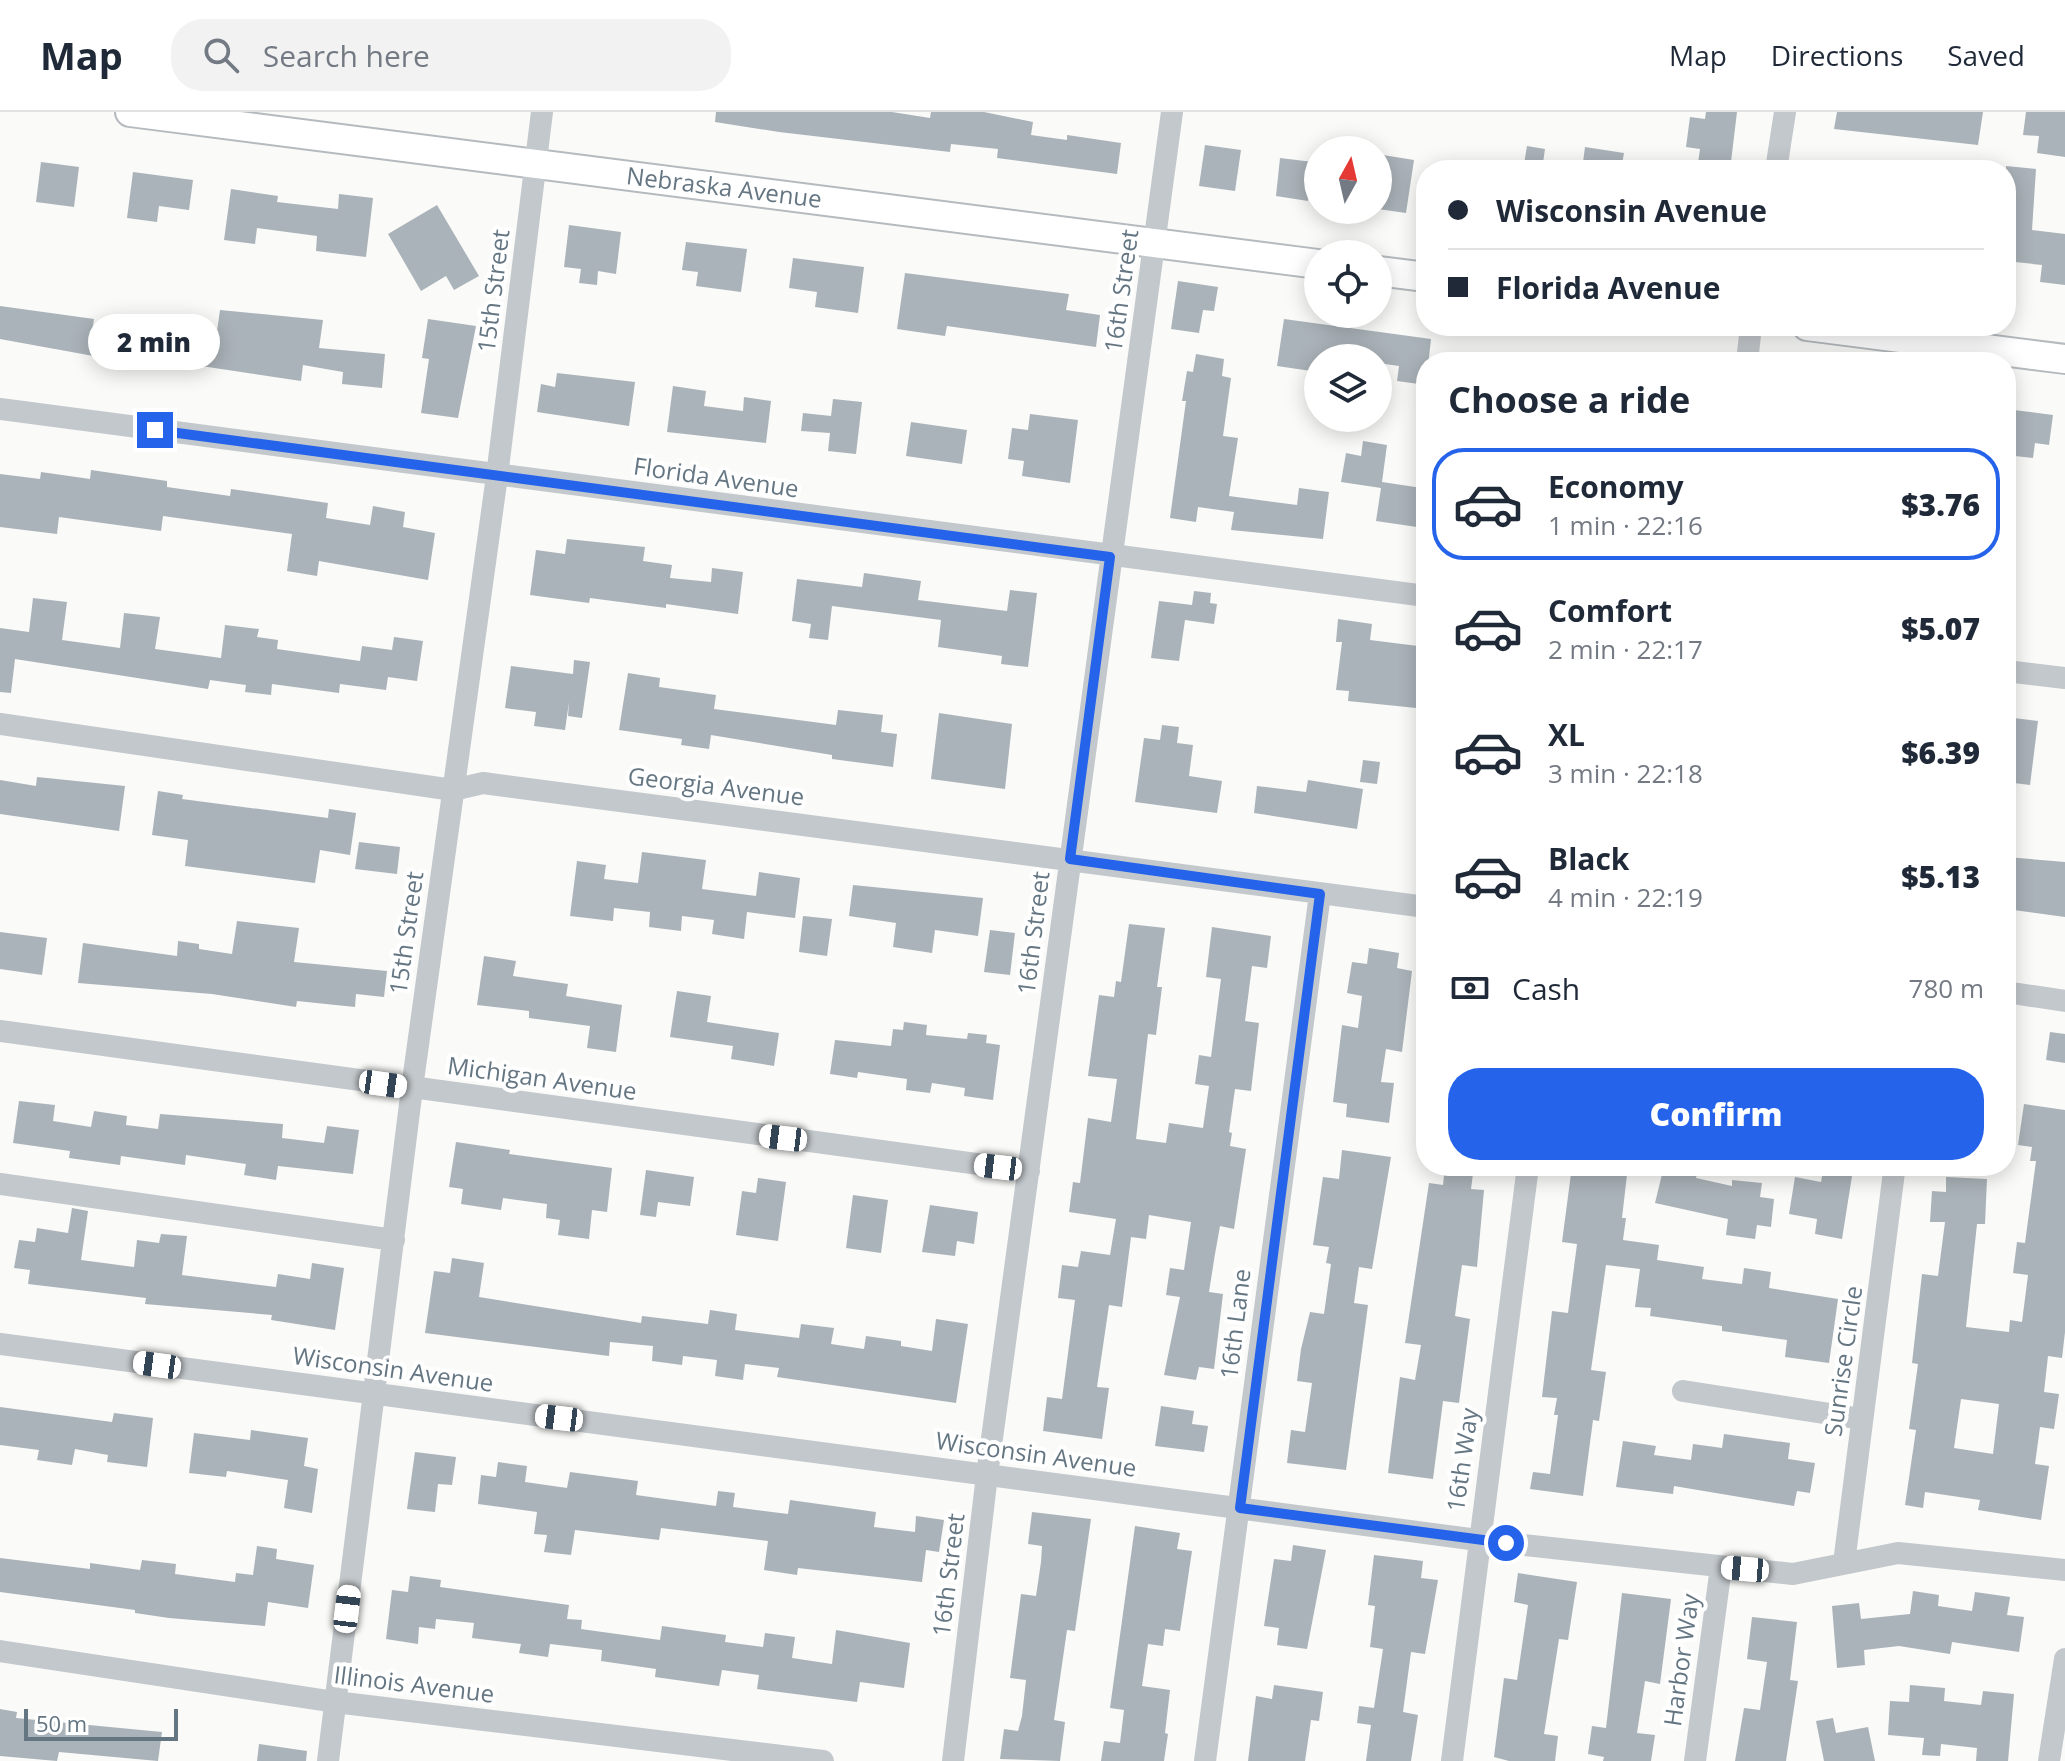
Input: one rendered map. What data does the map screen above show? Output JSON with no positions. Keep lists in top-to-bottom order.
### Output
{
  "streets": {
    "main road": ["Nebraska Avenue"],
    "street": [
      "15th Street",
      "16th Street",
      "Florida Avenue",
      "Georgia Avenue",
      "Michigan Avenue",
      "16th Lane",
      "Sunrise Circle",
      "Wisconsin Avenue",
      "16th Way",
      "Harbor Way",
      "Illinois Avenue"
    ]
  },
  "crossings": [
    ["Nebraska Avenue", "15th Street"],
    ["Nebraska Avenue", "16th Street"],
    ["15th Street", "Florida Avenue"],
    ["15th Street", "Georgia Avenue"],
    ["15th Street", "Michigan Avenue"],
    ["15th Street", "Wisconsin Avenue"],
    ["15th Street", "Illinois Avenue"],
    ["16th Street", "Florida Avenue"],
    ["16th Street", "Georgia Avenue"],
    ["16th Street", "Michigan Avenue"],
    ["16th Street", "Wisconsin Avenue"],
    ["Georgia Avenue", "16th Lane"],
    ["16th Lane", "Wisconsin Avenue"],
    ["Sunrise Circle", "Wisconsin Avenue"],
    ["Wisconsin Avenue", "16th Way"],
    ["Wisconsin Avenue", "Harbor Way"]
  ],
  "scale_bar": "50 m",
  "north": "top",
  "page": {
    "header": "Map",
    "search": "Search here",
    "nav": ["Map", "Directions", "Saved"],
    "banner": ["Wisconsin Avenue", "Florida Avenue"],
    "bubble": "2 min",
    "heading": "Choose a ride",
    "list": [
      {
        "name": "Economy",
        "note": "1 min · 22:16",
        "value": "$3.76"
      },
      {
        "name": "Comfort",
        "note": "2 min · 22:17",
        "value": "$5.07"
      },
      {
        "name": "XL",
        "note": "3 min · 22:18",
        "value": "$6.39"
      },
      {
        "name": "Black",
        "note": "4 min · 22:19",
        "value": "$5.13"
      }
    ],
    "pay": ["Cash", "780 m"],
    "buttons": "Confirm",
    "scale": "50 m"
  }
}
